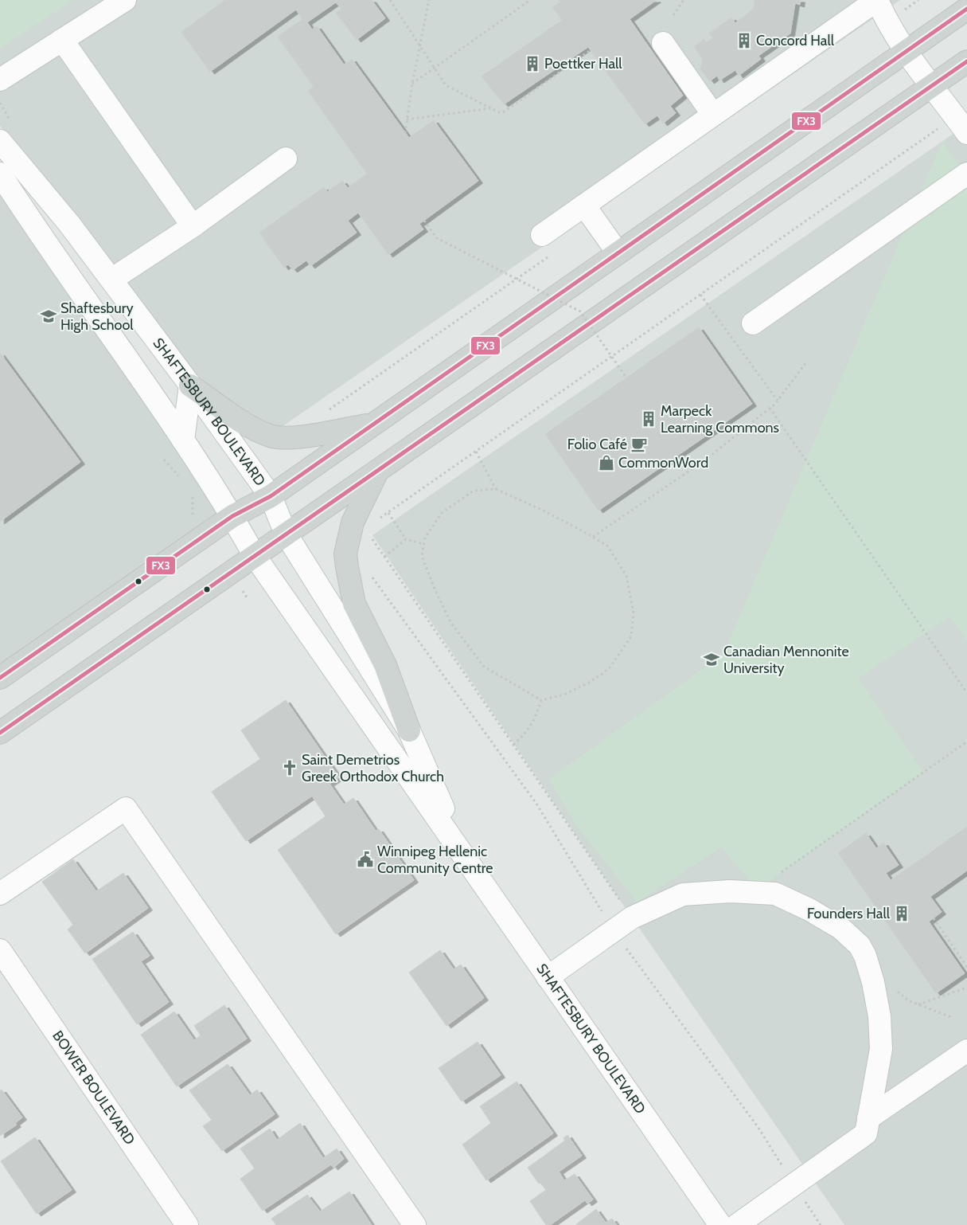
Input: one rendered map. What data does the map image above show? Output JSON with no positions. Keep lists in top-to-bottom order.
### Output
{
  "streets": {
    "street": ["SHAFTESBURY BOULEVARD", "BOWER BOULEVARD"]
  },
  "places": {
    "building": [
      "Concord Hall",
      "Poettker Hall",
      "Marpeck Learning Commons",
      "Founders Hall"
    ],
    "school or university": ["Shaftesbury High School", "Canadian Mennonite University"],
    "cafe": ["Folio Café"],
    "shop": ["CommonWord"],
    "church": ["Saint Demetrios Greek Orthodox Church"],
    "public building": ["Winnipeg Hellenic Community Centre"]
  },
  "lines": ["transit line FX3"]
}
